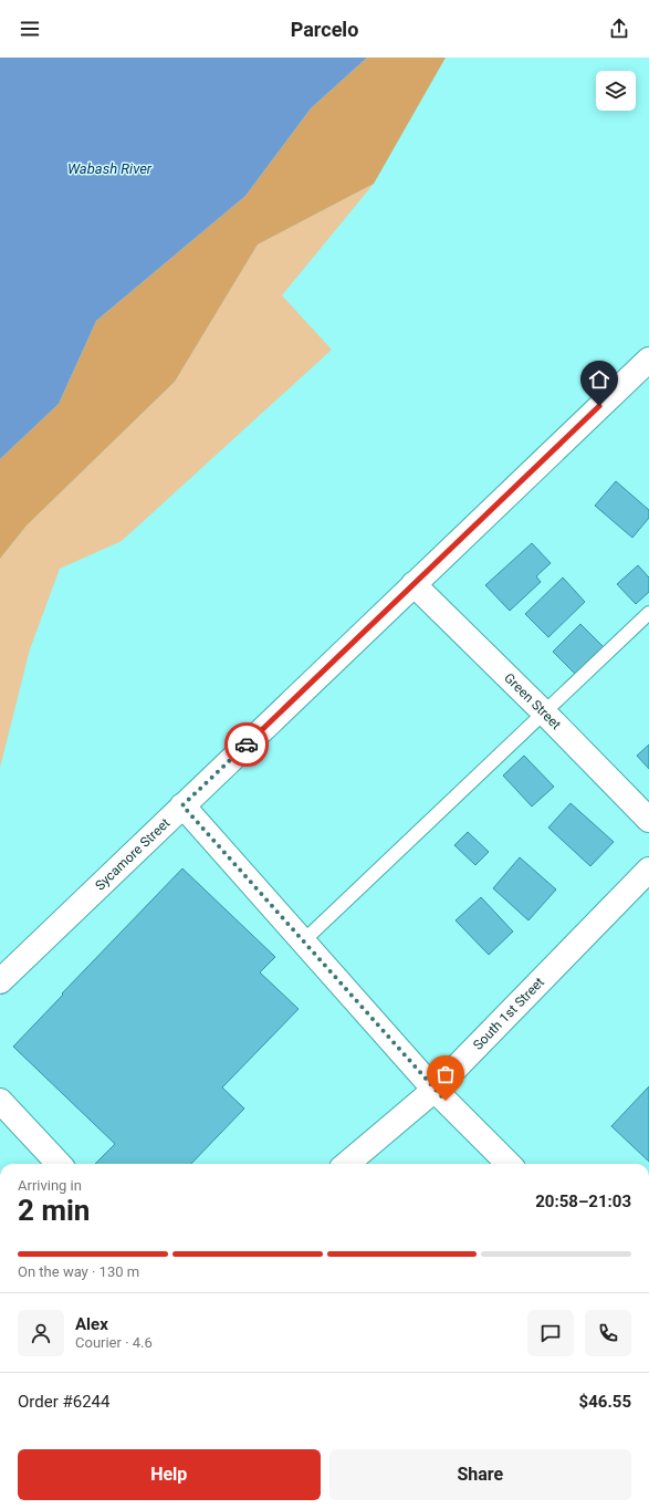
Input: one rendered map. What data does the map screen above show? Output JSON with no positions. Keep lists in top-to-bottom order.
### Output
{
  "streets": {
    "street": ["Green Street", "Sycamore Street", "South 1st Street"]
  },
  "crossings": [
    ["Green Street", "Sycamore Street"]
  ],
  "water": ["Wabash River"],
  "page": {
    "header": "Parcelo",
    "heading": ["2 min", "Arriving in", "20:58–21:03"],
    "panel": [
      "Alex",
      "Courier · 4.6",
      "Order #6244",
      "$46.55"
    ],
    "bar": "On the way · 130 m",
    "buttons": ["Help", "Share"]
  }
}
